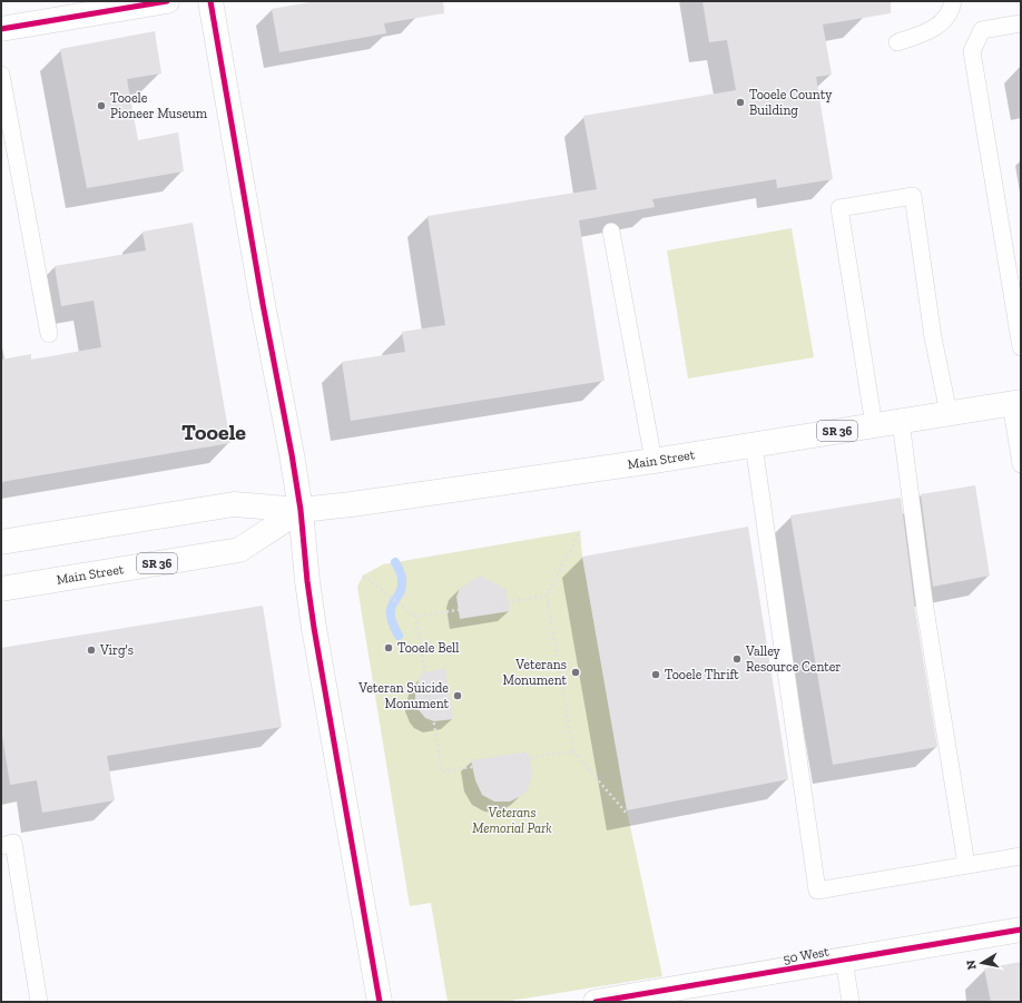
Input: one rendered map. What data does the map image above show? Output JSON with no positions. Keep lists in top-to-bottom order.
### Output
{
  "streets": {
    "main road": ["SR 36", "Main Street", "50 West"]
  },
  "districts": ["Tooele"],
  "parks": ["Veterans Memorial Park"],
  "places": [
    "Tooele County Building",
    "Tooele Pioneer Museum",
    "Tooele Bell",
    "Virg's",
    "Valley Resource Center",
    "Veterans Monument",
    "Tooele Thrift",
    "Veteran Suicide Monument"
  ],
  "north": "left"
}
